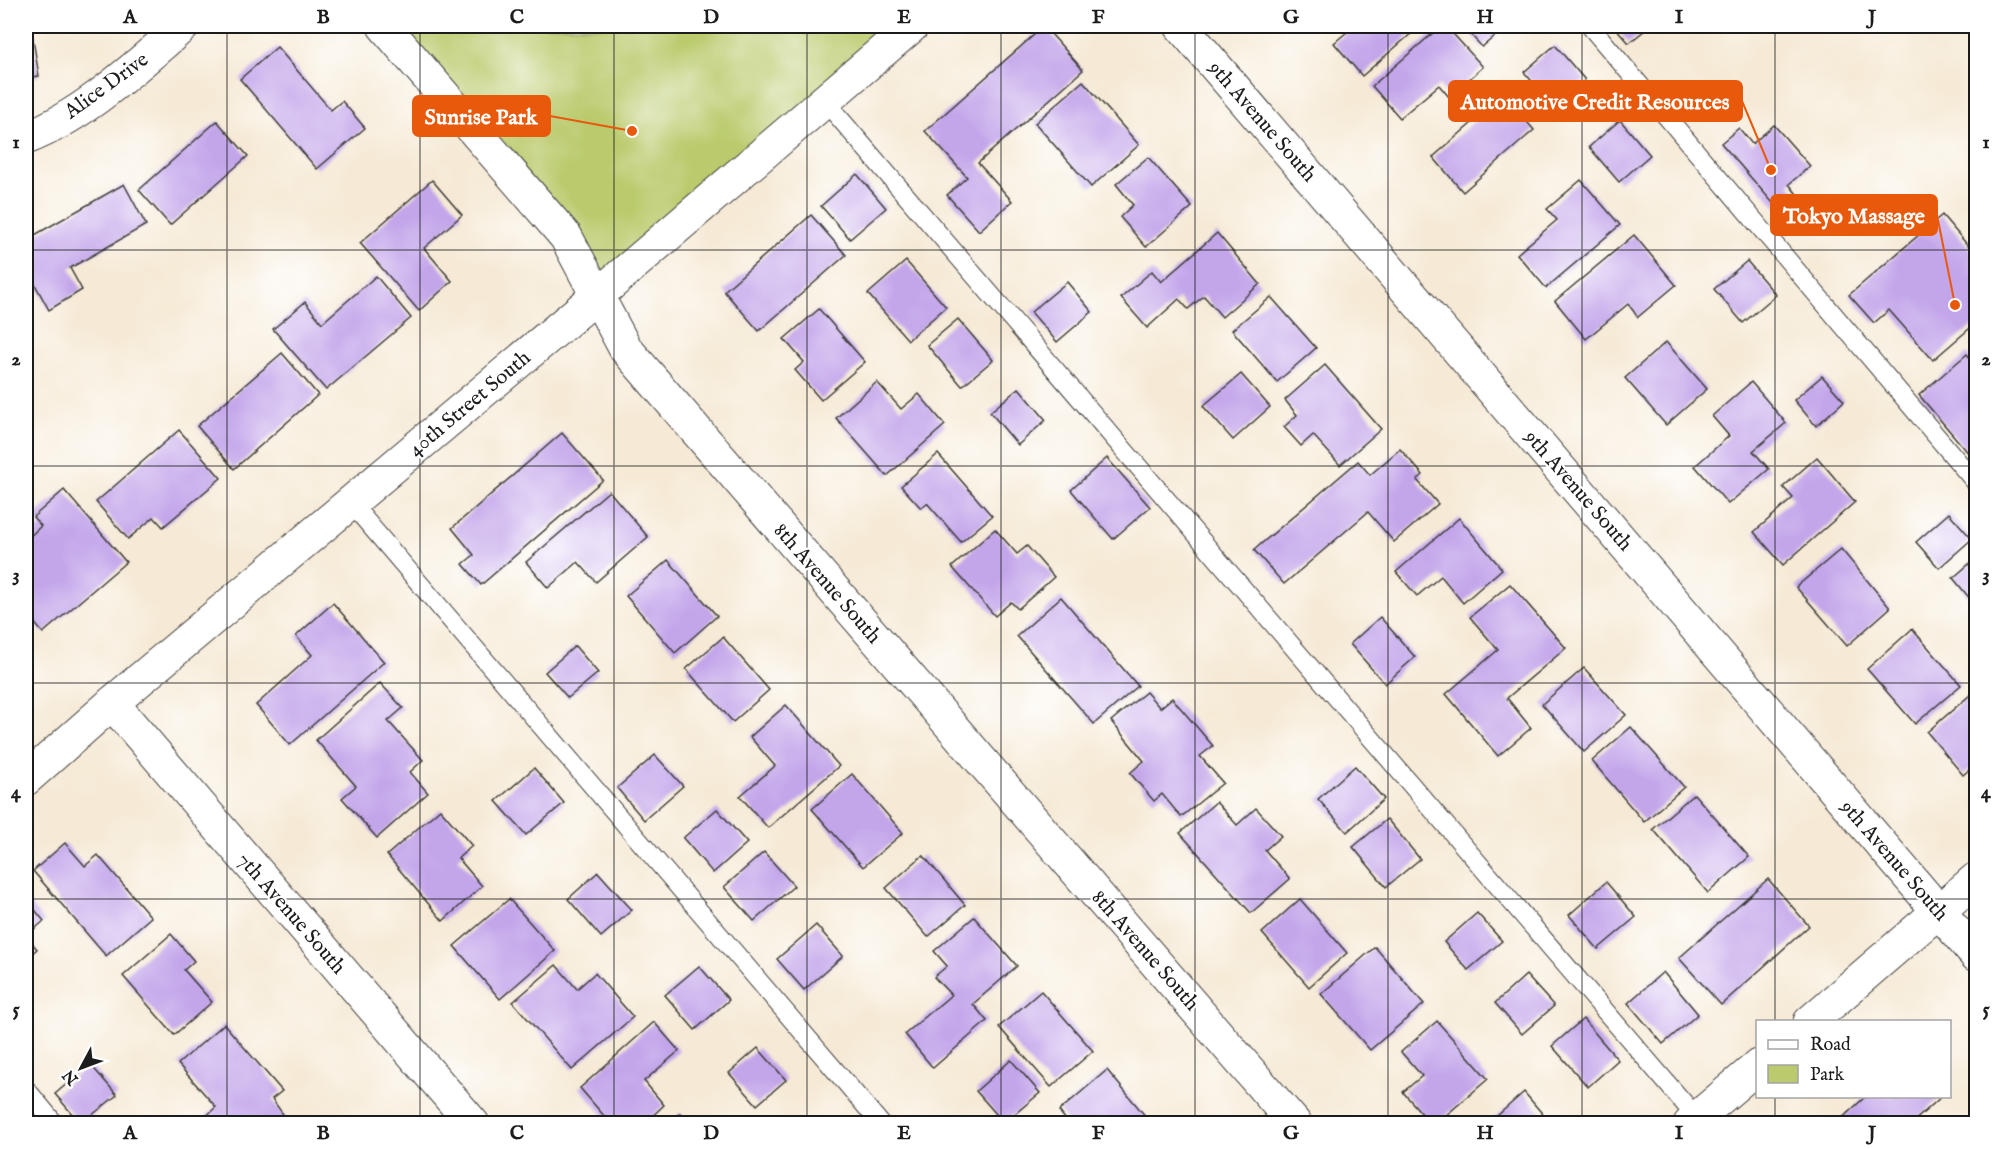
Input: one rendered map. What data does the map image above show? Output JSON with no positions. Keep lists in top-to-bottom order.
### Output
{
  "streets": {
    "street": [
      "Alice Drive",
      "9th Avenue South",
      "40th Street South",
      "8th Avenue South",
      "7th Avenue South"
    ]
  },
  "crossings": [
    ["40th Street South", "8th Avenue South"],
    ["40th Street South", "7th Avenue South"]
  ],
  "places": ["Sunrise Park", "Automotive Credit Resources", "Tokyo Massage"],
  "legend": ["Road", "Park"],
  "north": "bottom left",
  "grid": {
    "columns": [
      "A",
      "B",
      "C",
      "D",
      "E",
      "F",
      "G",
      "H",
      "I",
      "J"
    ],
    "rows": [
      "1",
      "2",
      "3",
      "4",
      "5"
    ]
  }
}
